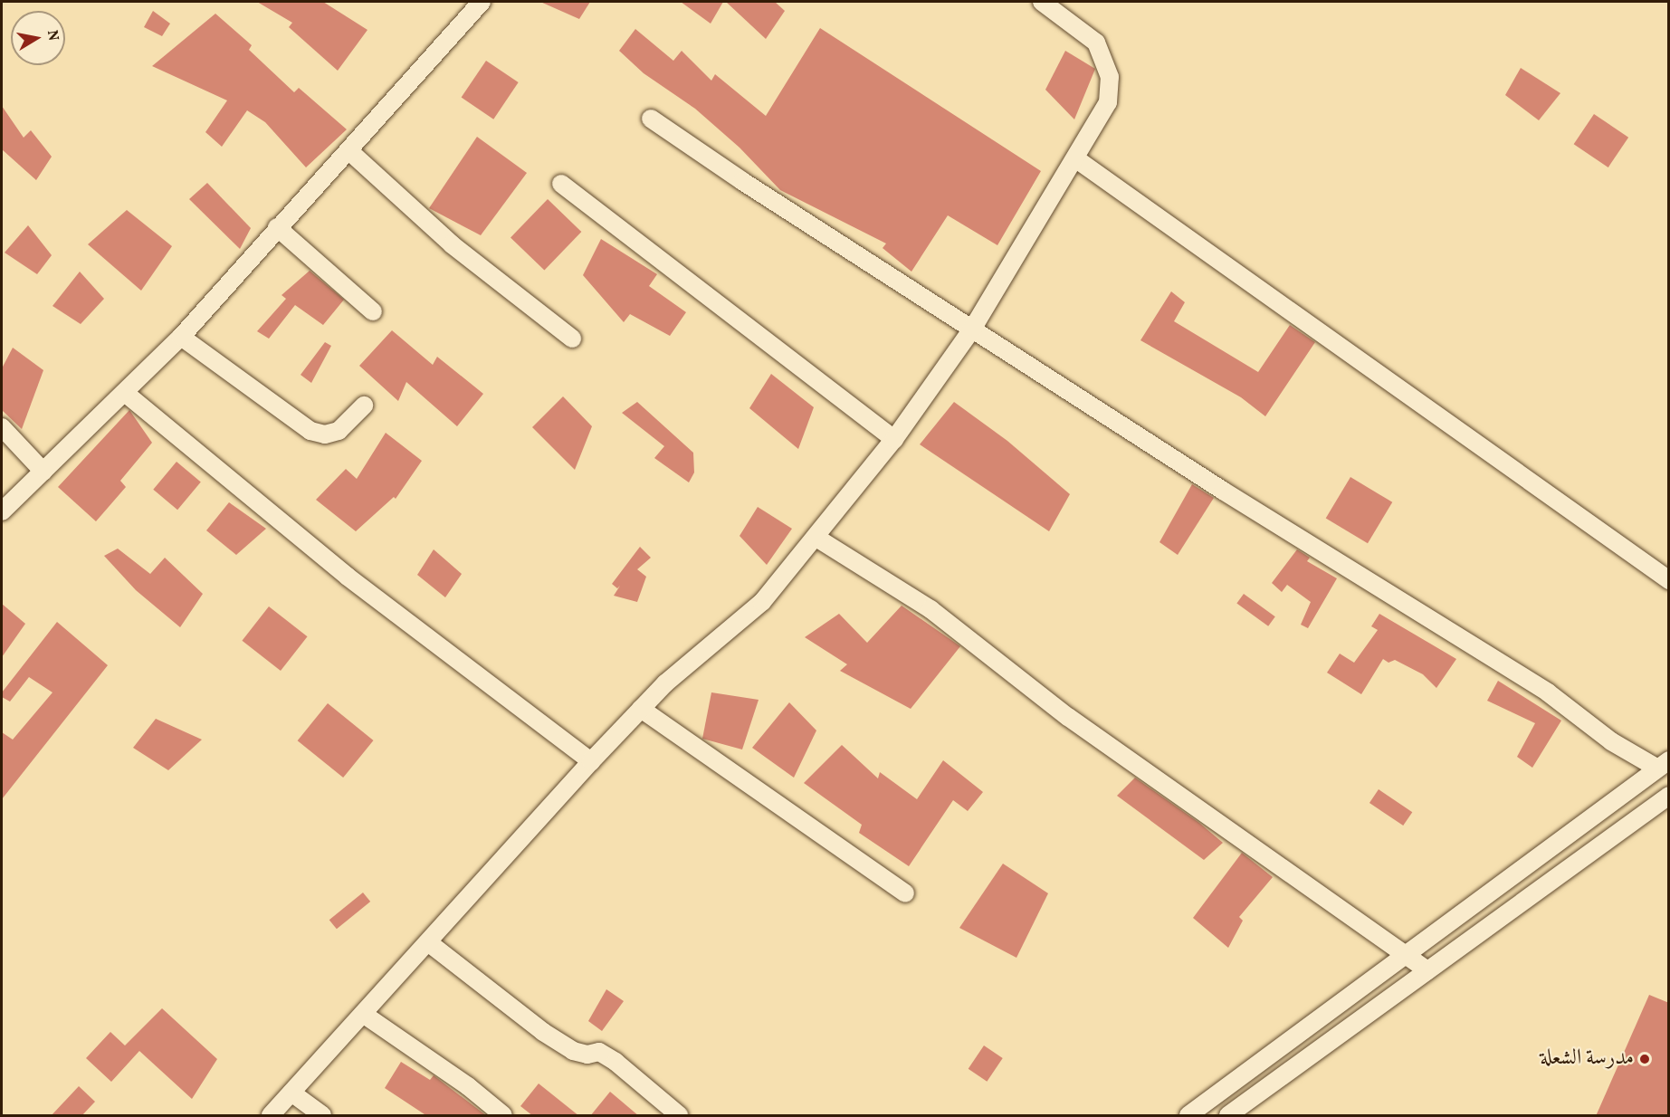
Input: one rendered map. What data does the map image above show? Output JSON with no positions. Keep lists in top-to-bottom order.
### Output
{
  "places": ["مدرسة الشعلة"],
  "north": "right"
}
